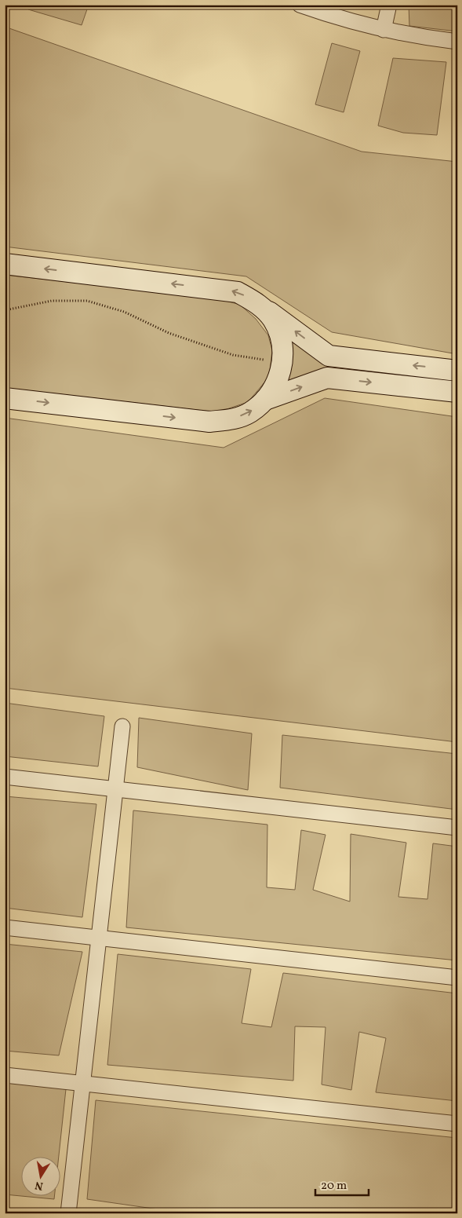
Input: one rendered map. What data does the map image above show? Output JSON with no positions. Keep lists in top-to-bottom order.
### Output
{
  "scale_bar": "20 m",
  "north": "bottom"
}
